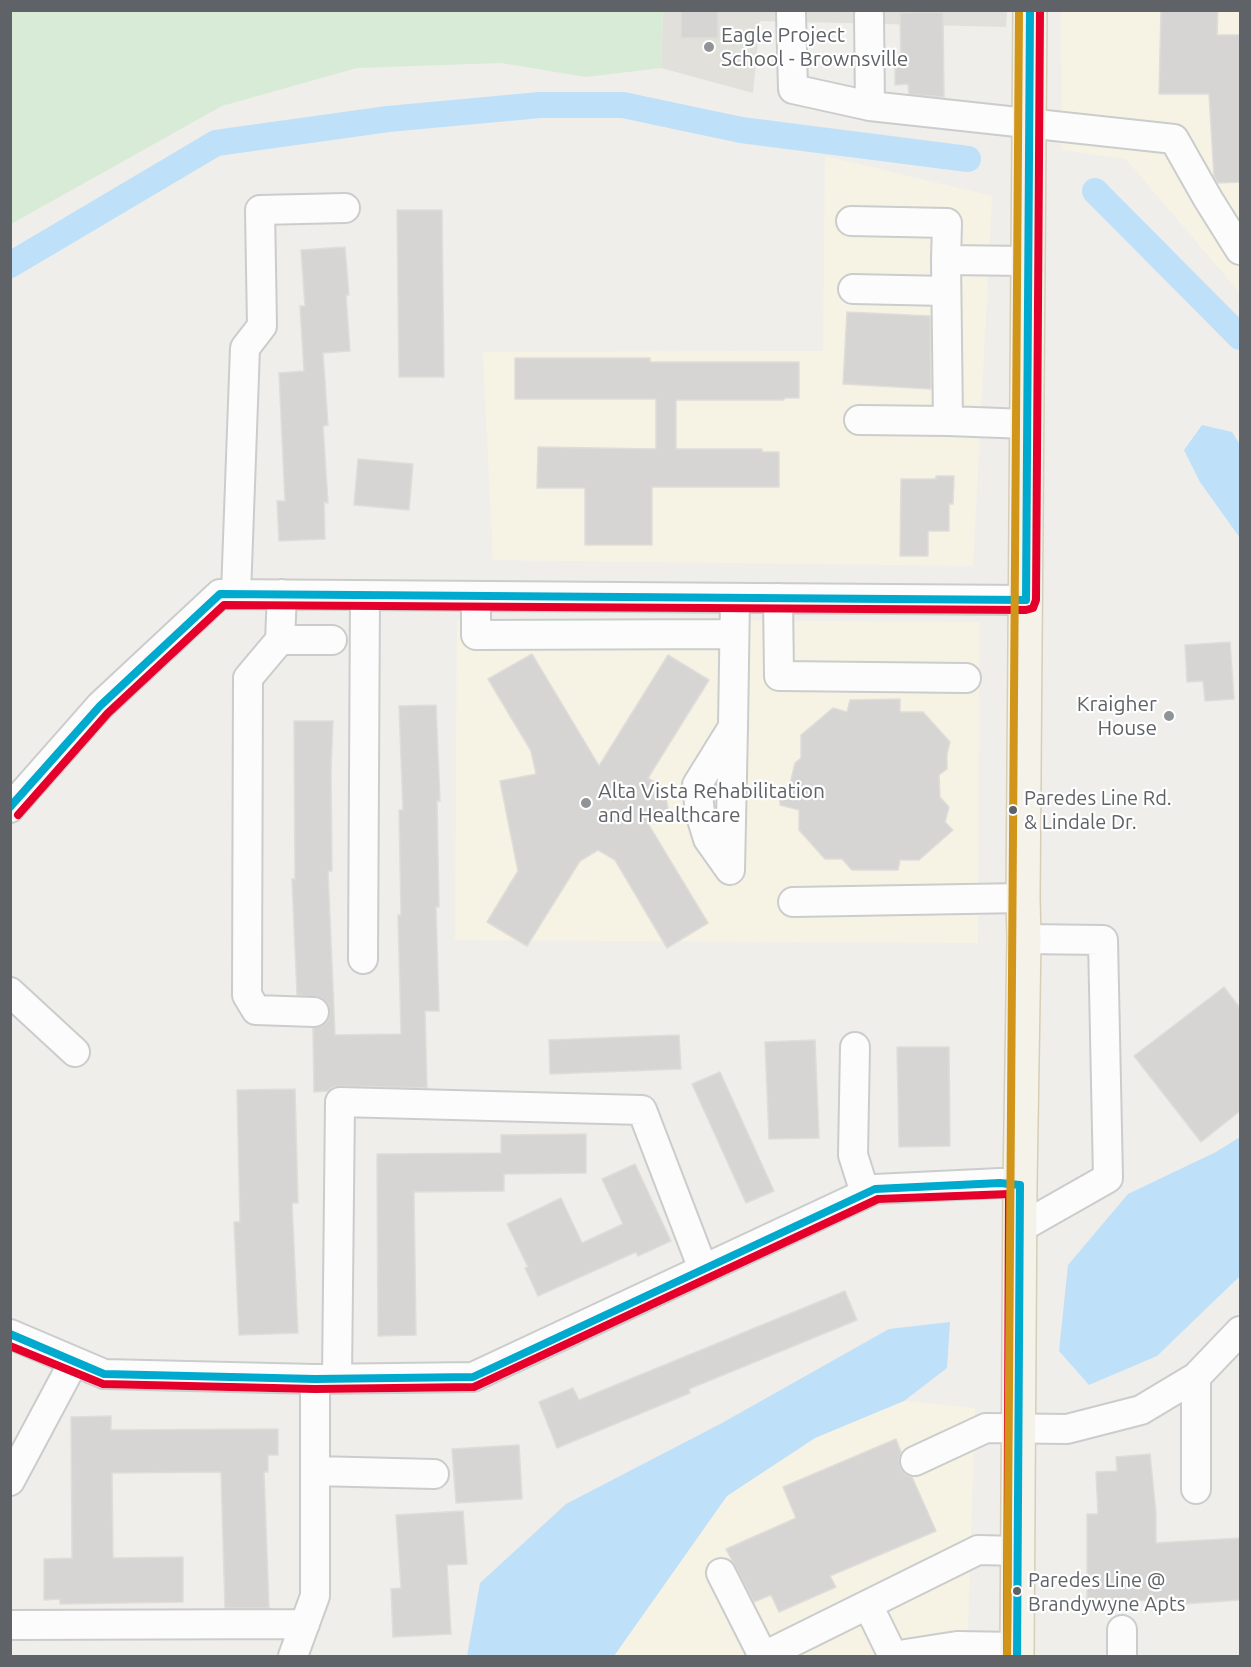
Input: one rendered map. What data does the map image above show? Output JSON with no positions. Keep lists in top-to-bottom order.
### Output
{
  "places": [
    "Eagle Project School - Brownsville",
    "Kraigher House",
    "Alta Vista Rehabilitation and Healthcare",
    "Paredes Line Rd. & Lindale Dr.",
    "Paredes Line @ Brandywyne Apts"
  ]
}
